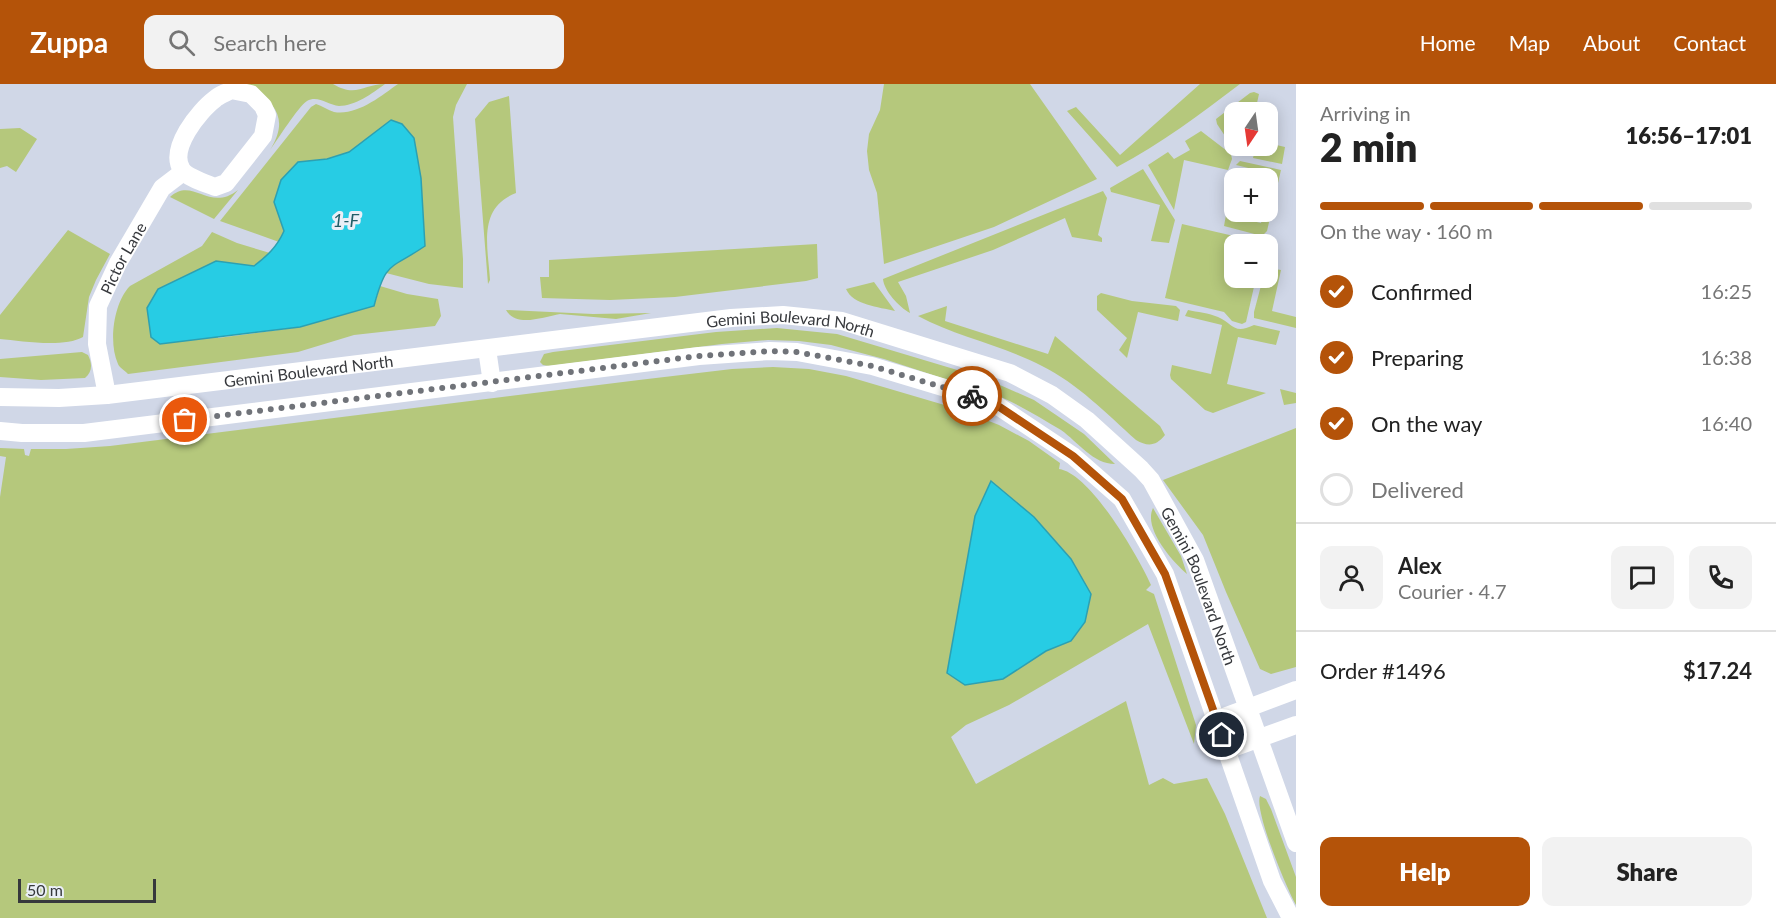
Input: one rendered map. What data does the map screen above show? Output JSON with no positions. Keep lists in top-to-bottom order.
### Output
{
  "streets": {
    "street": ["Pictor Lane", "Gemini Boulevard North"]
  },
  "crossings": [
    ["Pictor Lane", "Gemini Boulevard North"]
  ],
  "water": ["1-F"],
  "scale_bar": "50 m",
  "north": "bottom",
  "page": {
    "header": "Zuppa",
    "search": "Search here",
    "nav": [
      "Home",
      "Map",
      "About",
      "Contact"
    ],
    "heading": ["2 min", "Arriving in", "16:56–17:01"],
    "panel": [
      "Alex",
      "Courier · 4.7",
      "Order #1496",
      "$17.24"
    ],
    "map_buttons": ["+", "−"],
    "bar": "On the way · 160 m",
    "list": [
      ["Confirmed", "16:25"],
      ["Preparing", "16:38"],
      ["On the way", "16:40"],
      "Delivered"
    ],
    "buttons": ["Help", "Share"],
    "scale": "50 m"
  }
}
